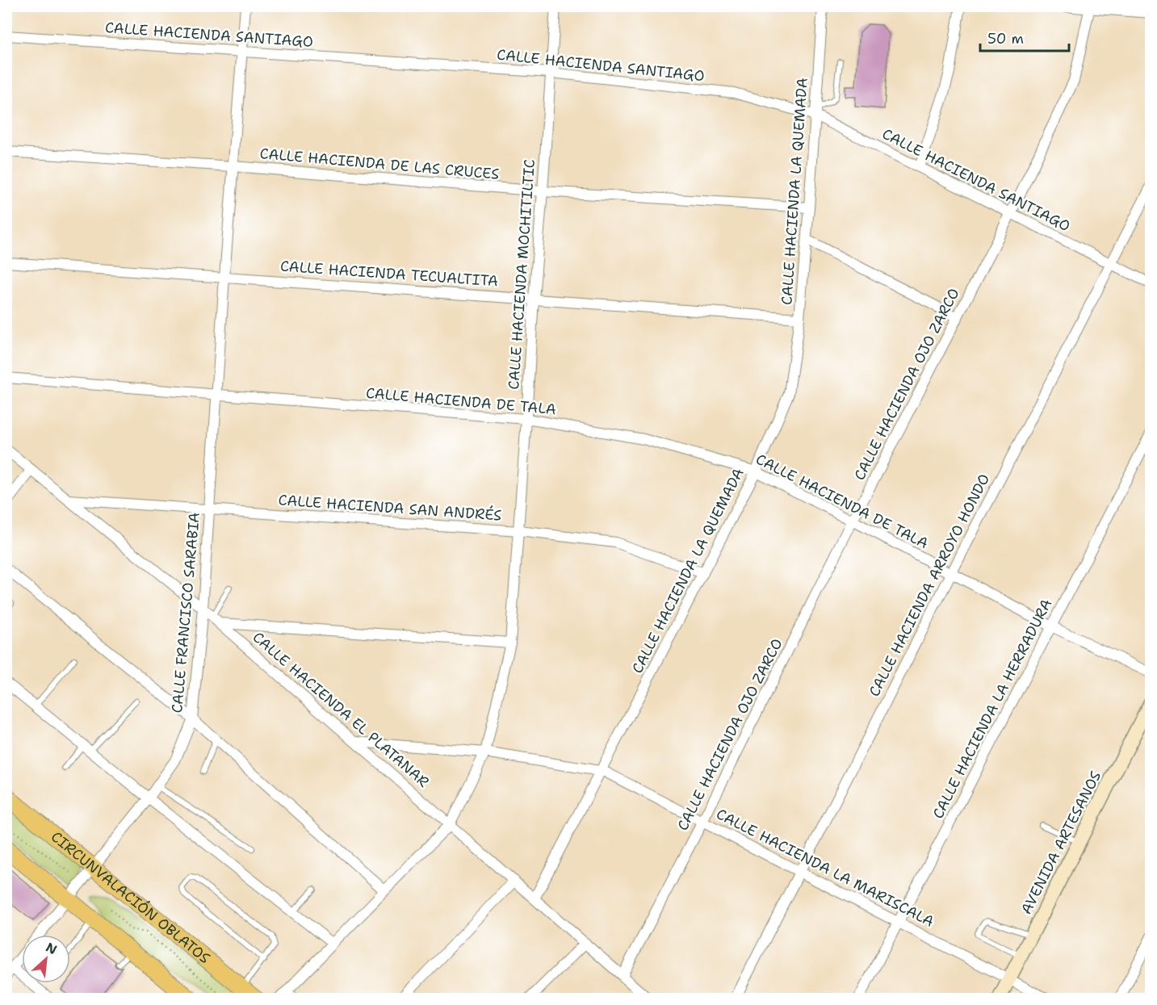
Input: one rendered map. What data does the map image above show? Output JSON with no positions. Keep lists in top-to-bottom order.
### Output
{
  "streets": {
    "main road": ["AVENIDA ARTESANOS", "CIRCUNVALACIÓN OBLATOS"],
    "street": [
      "CALLE HACIENDA SANTIAGO",
      "CALLE HACIENDA DE LAS CRUCES",
      "CALLE HACIENDA LA QUEMADA",
      "CALLE HACIENDA TECUALTITA",
      "CALLE HACIENDA MOCHITILTIC",
      "CALLE HACIENDA OJO ZARCO",
      "CALLE HACIENDA DE TALA",
      "CALLE HACIENDA SAN ANDRÉS",
      "CALLE HACIENDA ARROYO HONDO",
      "CALLE FRANCISCO SARABIA",
      "CALLE HACIENDA LA HERRADURA",
      "CALLE HACIENDA EL PLATANAR",
      "CALLE HACIENDA LA MARISCALA"
    ]
  },
  "crossings": [
    ["CALLE HACIENDA SANTIAGO", "CALLE HACIENDA LA QUEMADA"],
    ["CALLE HACIENDA SANTIAGO", "CALLE HACIENDA MOCHITILTIC"],
    ["CALLE HACIENDA SANTIAGO", "CALLE HACIENDA OJO ZARCO"],
    ["CALLE HACIENDA SANTIAGO", "CALLE HACIENDA ARROYO HONDO"],
    ["CALLE HACIENDA SANTIAGO", "CALLE FRANCISCO SARABIA"],
    ["CALLE HACIENDA DE LAS CRUCES", "CALLE HACIENDA LA QUEMADA"],
    ["CALLE HACIENDA DE LAS CRUCES", "CALLE HACIENDA MOCHITILTIC"],
    ["CALLE HACIENDA DE LAS CRUCES", "CALLE FRANCISCO SARABIA"],
    ["CALLE HACIENDA LA QUEMADA", "CALLE HACIENDA TECUALTITA"],
    ["CALLE HACIENDA LA QUEMADA", "CALLE HACIENDA DE TALA"],
    ["CALLE HACIENDA LA QUEMADA", "CALLE HACIENDA SAN ANDRÉS"],
    ["CALLE HACIENDA LA QUEMADA", "CALLE HACIENDA EL PLATANAR"],
    ["CALLE HACIENDA LA QUEMADA", "CALLE HACIENDA LA MARISCALA"],
    ["CALLE HACIENDA TECUALTITA", "CALLE HACIENDA MOCHITILTIC"],
    ["CALLE HACIENDA TECUALTITA", "CALLE FRANCISCO SARABIA"],
    ["CALLE HACIENDA MOCHITILTIC", "CALLE HACIENDA DE TALA"],
    ["CALLE HACIENDA MOCHITILTIC", "CALLE HACIENDA SAN ANDRÉS"],
    ["CALLE HACIENDA MOCHITILTIC", "CALLE HACIENDA EL PLATANAR"],
    ["CALLE HACIENDA MOCHITILTIC", "CALLE HACIENDA LA MARISCALA"],
    ["CALLE HACIENDA OJO ZARCO", "CALLE HACIENDA DE TALA"],
    ["CALLE HACIENDA OJO ZARCO", "CALLE HACIENDA EL PLATANAR"],
    ["CALLE HACIENDA OJO ZARCO", "CALLE HACIENDA LA MARISCALA"],
    ["CALLE HACIENDA DE TALA", "CALLE HACIENDA ARROYO HONDO"],
    ["CALLE HACIENDA DE TALA", "CALLE FRANCISCO SARABIA"],
    ["CALLE HACIENDA DE TALA", "CALLE HACIENDA LA HERRADURA"],
    ["CALLE HACIENDA SAN ANDRÉS", "CALLE FRANCISCO SARABIA"],
    ["CALLE HACIENDA SAN ANDRÉS", "CALLE HACIENDA EL PLATANAR"],
    ["CALLE HACIENDA ARROYO HONDO", "CALLE HACIENDA LA MARISCALA"],
    ["CALLE FRANCISCO SARABIA", "CALLE HACIENDA EL PLATANAR"],
    ["CALLE FRANCISCO SARABIA", "CIRCUNVALACIÓN OBLATOS"],
    ["CALLE HACIENDA LA HERRADURA", "CALLE HACIENDA LA MARISCALA"],
    ["CALLE HACIENDA EL PLATANAR", "CALLE HACIENDA LA MARISCALA"],
    ["AVENIDA ARTESANOS", "CALLE HACIENDA LA MARISCALA"]
  ],
  "scale_bar": "50 m",
  "north": "top right"
}
